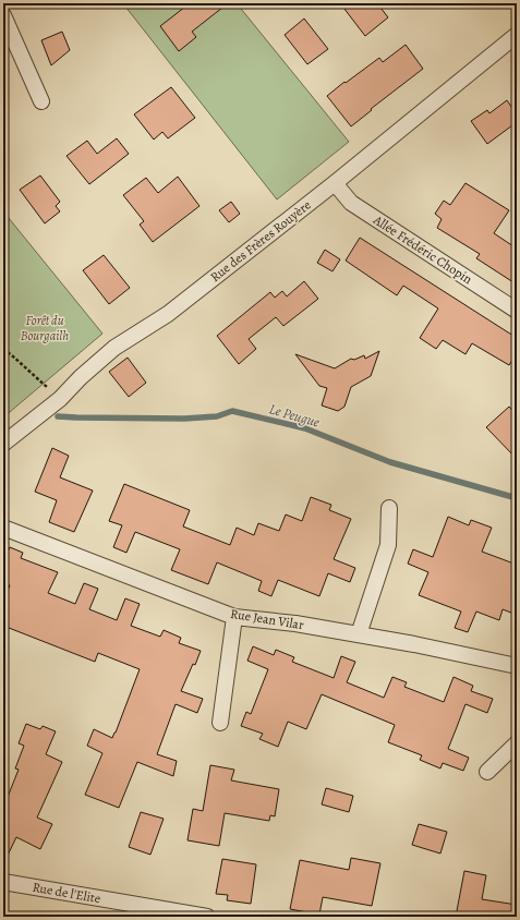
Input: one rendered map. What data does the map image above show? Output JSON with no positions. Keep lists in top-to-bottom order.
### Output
{
  "streets": {
    "street": [
      "Rue des Frères Rouyère",
      "Allée Frédéric Chopin",
      "Rue Jean Vilar",
      "Rue de l'Elite"
    ]
  },
  "crossings": [
    ["Rue des Frères Rouyère", "Allée Frédéric Chopin"]
  ],
  "water": ["Le Peugue"],
  "parks": ["Forêt du Bourgailh"]
}
